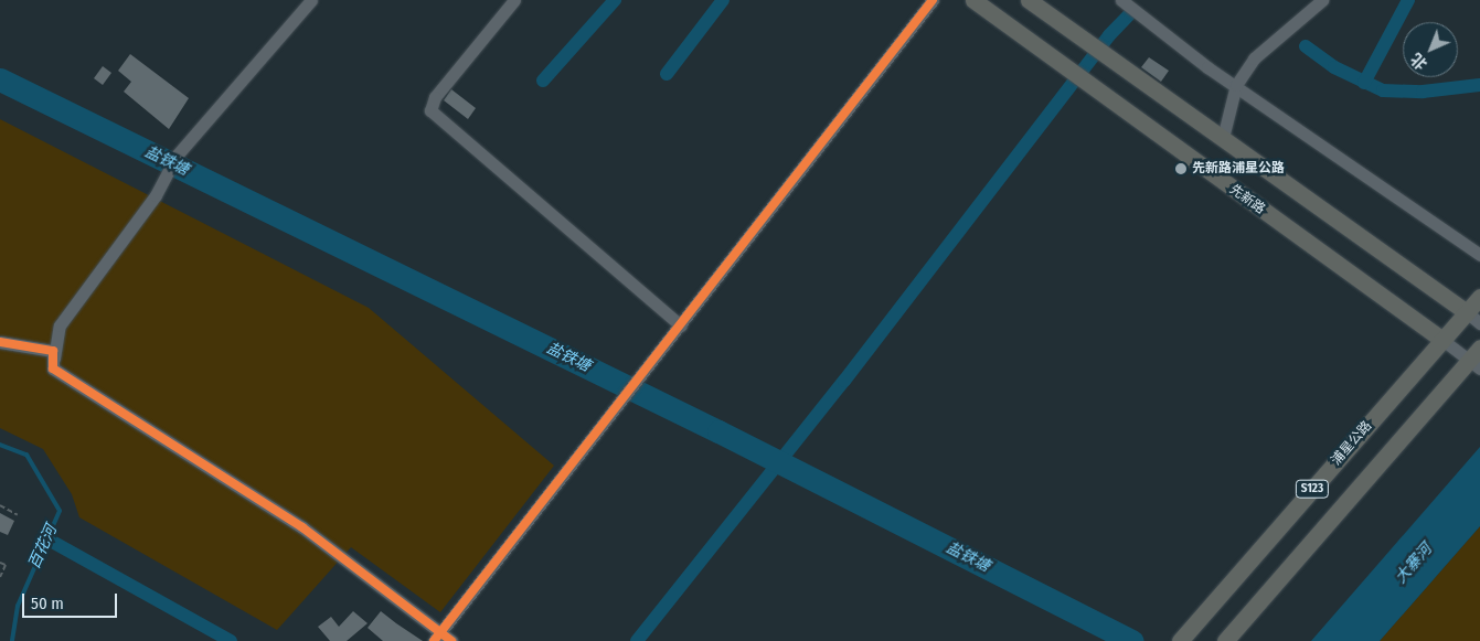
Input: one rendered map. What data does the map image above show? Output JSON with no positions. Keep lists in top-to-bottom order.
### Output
{
  "streets": {
    "main road": ["先新路", "浦星公路", "S123"]
  },
  "crossings": [
    ["先新路", "浦星公路"]
  ],
  "water": ["盐铁塘", "百花河", "大寨河"],
  "places": ["先新路浦星公路"],
  "scale_bar": "50 m",
  "north": "bottom left"
}
